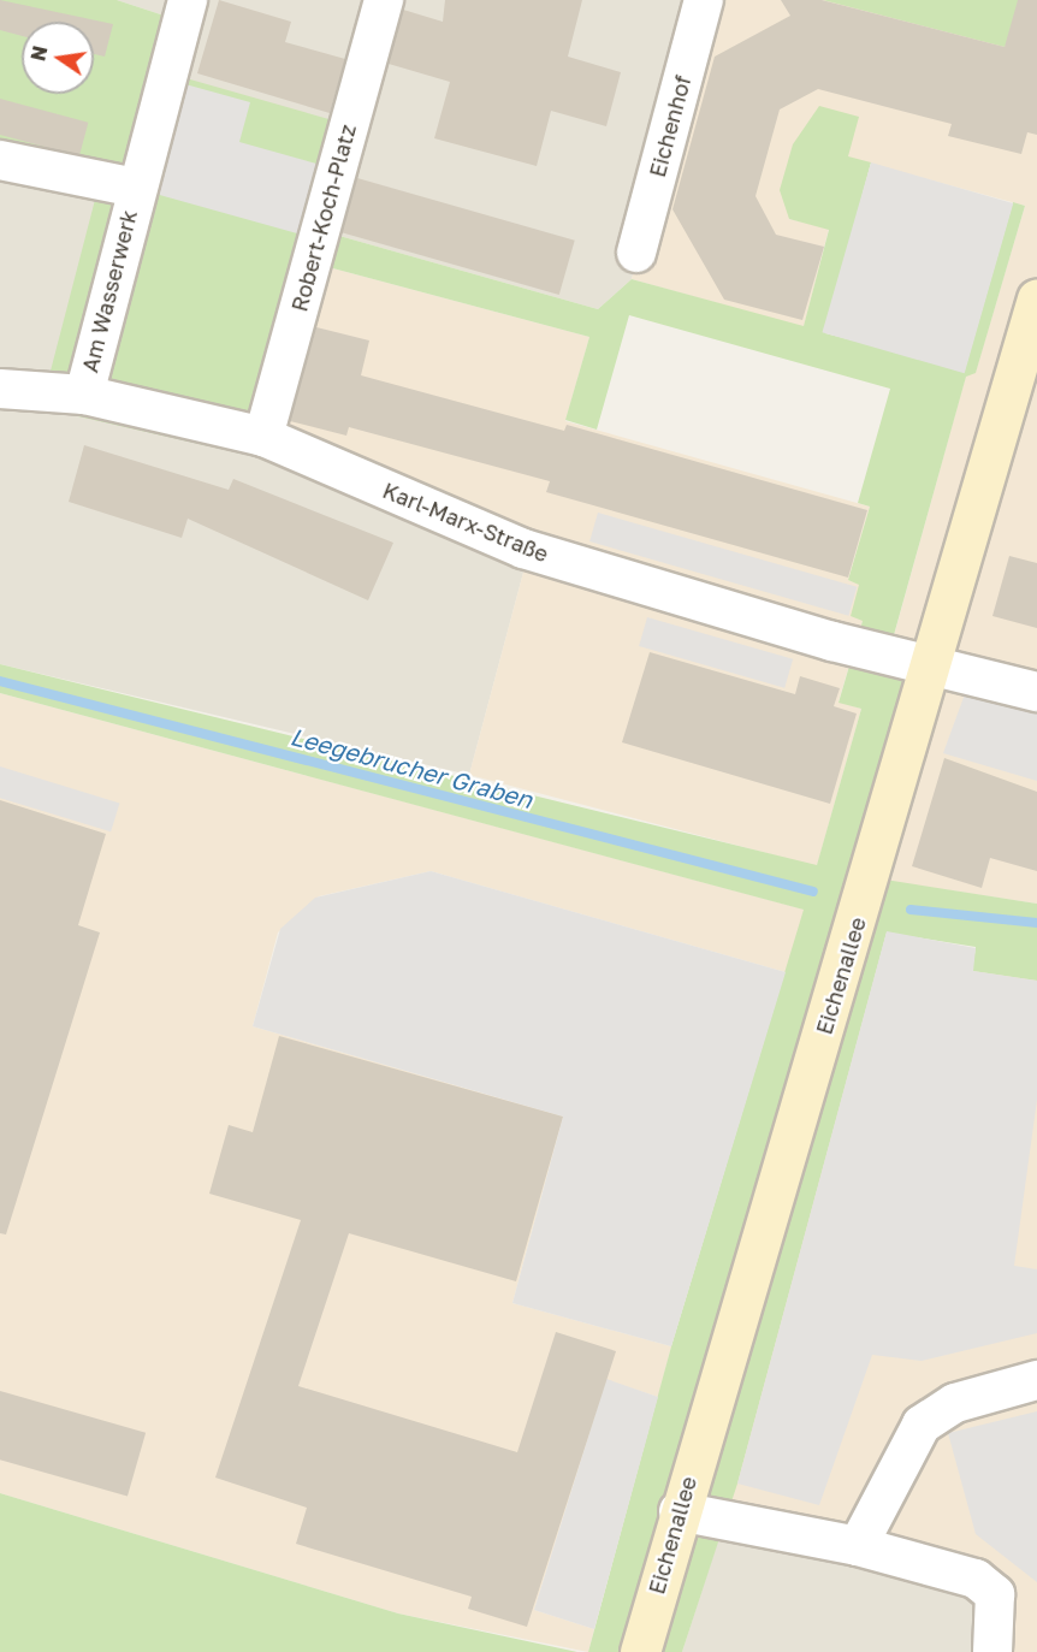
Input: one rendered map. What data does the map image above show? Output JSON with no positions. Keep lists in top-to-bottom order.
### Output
{
  "streets": {
    "street": [
      "Eichenhof",
      "Robert-Koch-Platz",
      "Am Wasserwerk",
      "Karl-Marx-Straße",
      "Eichenallee"
    ]
  },
  "crossings": [
    ["Robert-Koch-Platz", "Karl-Marx-Straße"],
    ["Am Wasserwerk", "Karl-Marx-Straße"],
    ["Karl-Marx-Straße", "Eichenallee"]
  ],
  "water": ["Leegebrucher Graben"],
  "north": "left"
}
